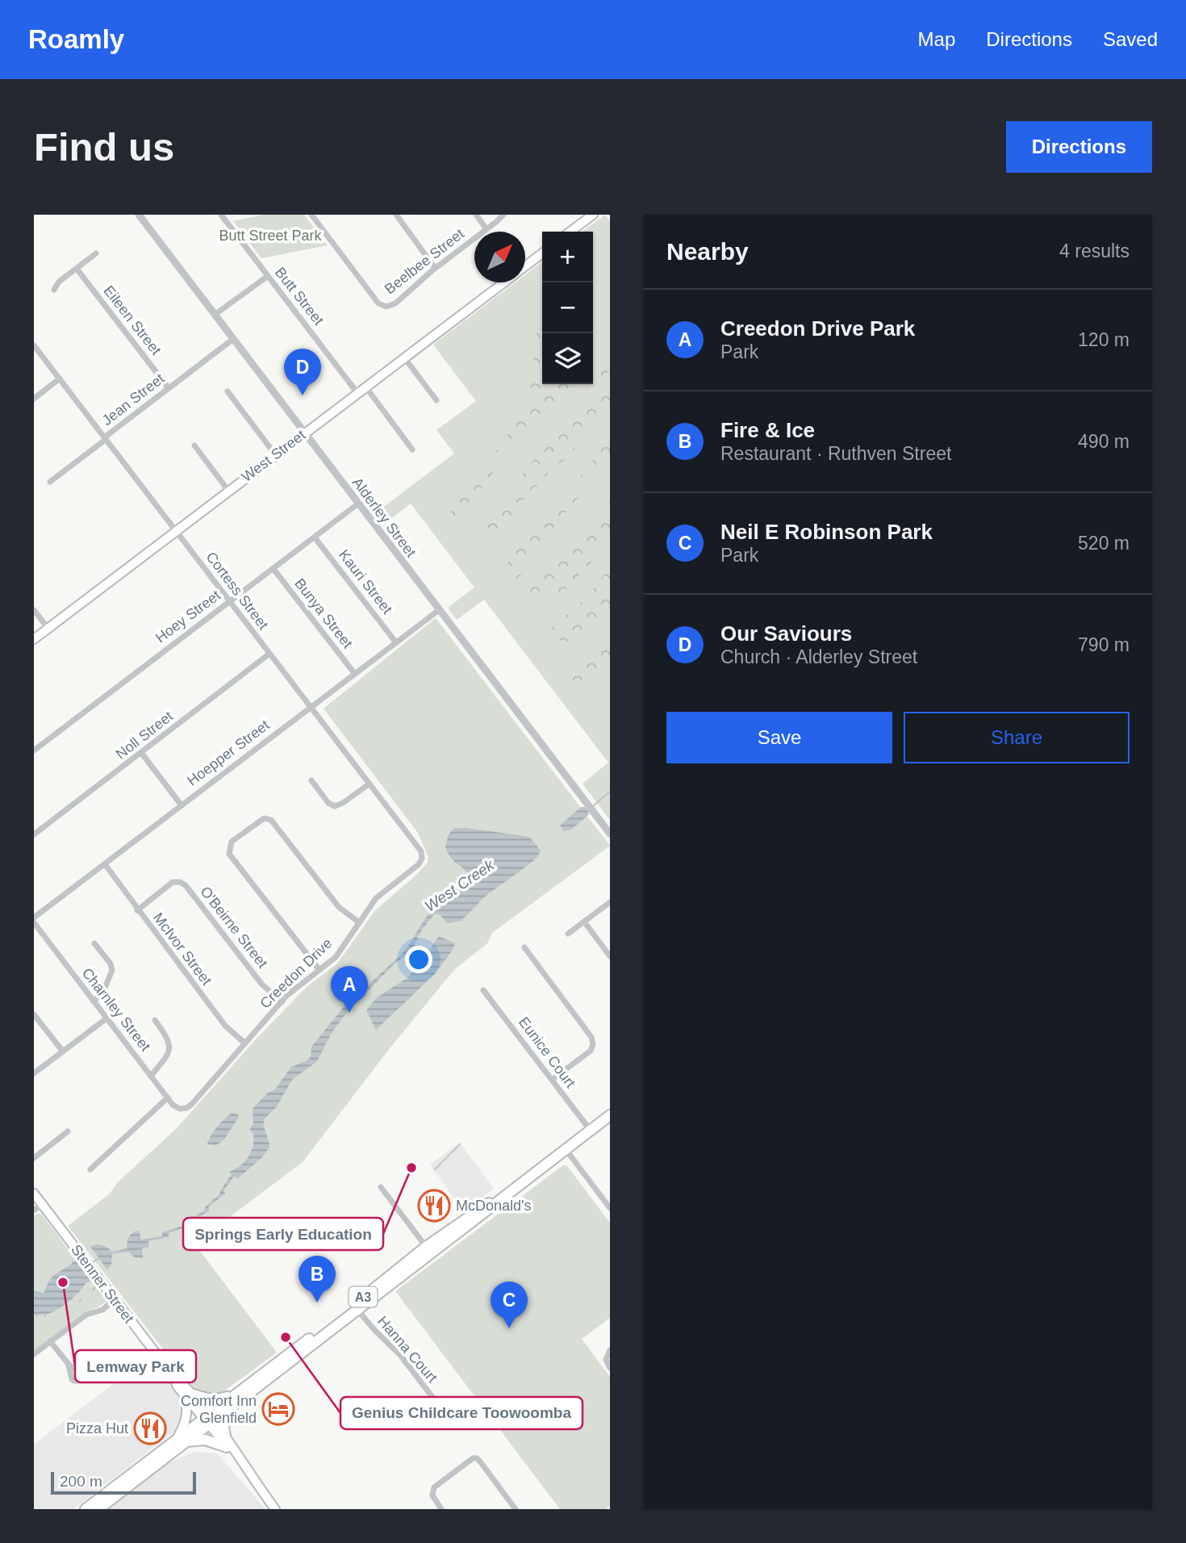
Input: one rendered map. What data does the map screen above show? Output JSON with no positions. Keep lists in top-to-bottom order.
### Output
{
  "streets": {
    "highway": ["A3"],
    "main road": ["West Street", "Stenner Street"],
    "street": [
      "Beelbee Street",
      "Butt Street",
      "Eileen Street",
      "Jean Street",
      "Alderley Street",
      "Kauri Street",
      "Cortess Street",
      "Bunya Street",
      "Hoey Street",
      "Noll Street",
      "Hoepper Street",
      "O'Beirne Street",
      "McIvor Street",
      "Creedon Drive",
      "Charnley Street",
      "Eunice Court",
      "Hanna Court"
    ]
  },
  "crossings": [
    ["Butt Street", "West Street"],
    ["Eileen Street", "Jean Street"],
    ["Jean Street", "Alderley Street"],
    ["Jean Street", "Cortess Street"],
    ["West Street", "Alderley Street"],
    ["West Street", "Cortess Street"],
    ["Alderley Street", "Hoey Street"],
    ["Alderley Street", "Hoepper Street"],
    ["Kauri Street", "Hoey Street"],
    ["Kauri Street", "Hoepper Street"],
    ["Cortess Street", "Hoey Street"],
    ["Cortess Street", "Noll Street"],
    ["Cortess Street", "Hoepper Street"],
    ["Cortess Street", "Creedon Drive"],
    ["Bunya Street", "Hoey Street"],
    ["Bunya Street", "Hoepper Street"],
    ["Hoepper Street", "McIvor Street"],
    ["O'Beirne Street", "McIvor Street"],
    ["O'Beirne Street", "Creedon Drive"],
    ["McIvor Street", "Creedon Drive"],
    ["Creedon Drive", "Charnley Street"],
    ["Eunice Court", "A3"],
    ["Stenner Street", "A3"],
    ["A3", "Hanna Court"]
  ],
  "water": ["West Creek"],
  "parks": ["Butt Street Park"],
  "places": {
    "other": ["Springs Early Education", "Lemway Park", "Genius Childcare Toowoomba"],
    "restaurant": ["McDonald's", "Pizza Hut"],
    "hotel": ["Comfort Inn Glenfield"]
  },
  "scale_bar": "200 m",
  "north": "top right",
  "page": {
    "header": "Roamly",
    "nav": ["Map", "Directions", "Saved"],
    "buttons": [
      "Directions",
      ["Save", "Share"]
    ],
    "title": "Find us",
    "heading": ["Nearby", "4 results"],
    "map_buttons": ["+", "−"],
    "list": [
      {
        "mark": "A",
        "name": "Creedon Drive Park",
        "note": "Park",
        "value": "120 m"
      },
      {
        "mark": "B",
        "name": "Fire & Ice",
        "note": "Restaurant · Ruthven Street",
        "value": "490 m"
      },
      {
        "mark": "C",
        "name": "Neil E Robinson Park",
        "note": "Park",
        "value": "520 m"
      },
      {
        "mark": "D",
        "name": "Our Saviours",
        "note": "Church · Alderley Street",
        "value": "790 m"
      }
    ],
    "pins": [
      "D",
      "A",
      "B",
      "C"
    ],
    "scale": "200 m"
  }
}
